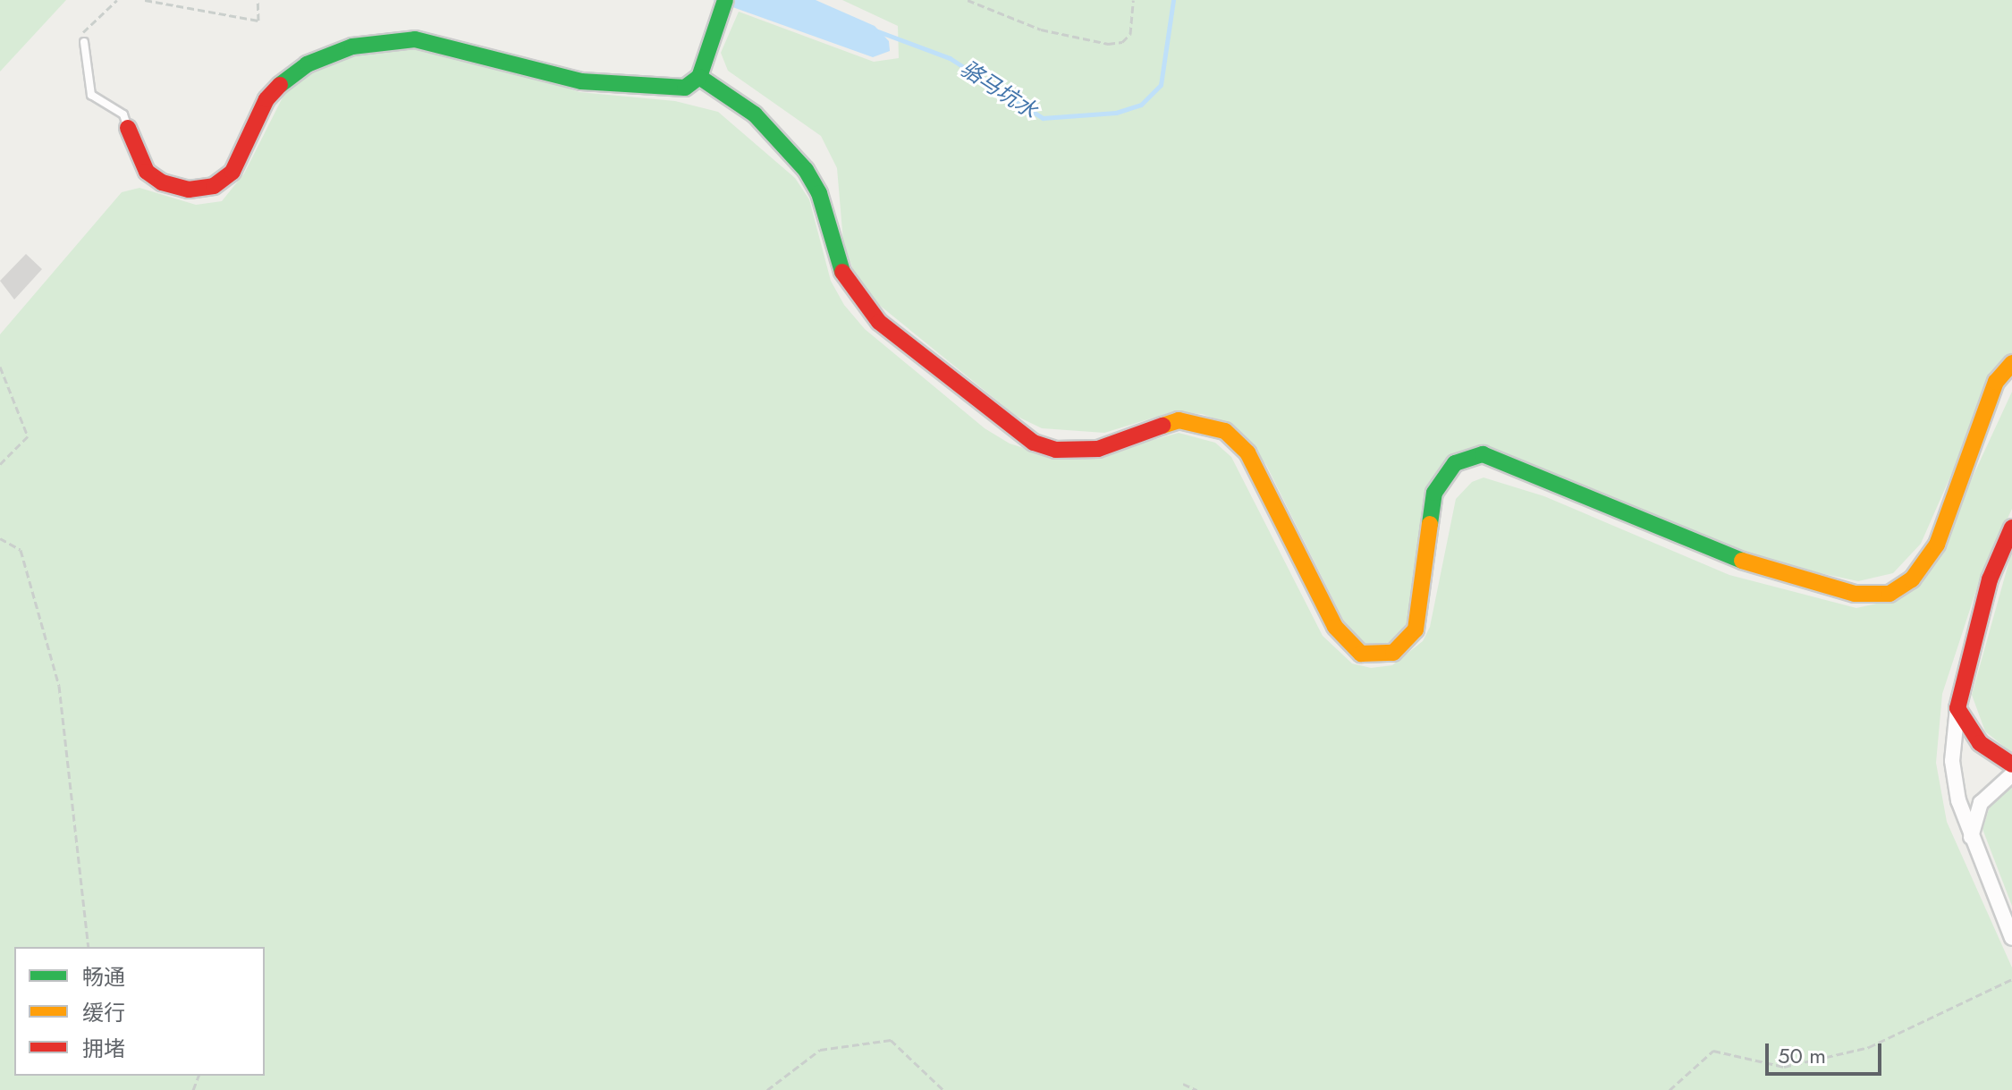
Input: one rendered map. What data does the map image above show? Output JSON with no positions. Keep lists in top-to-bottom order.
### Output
{
  "water": ["骆马坑水"],
  "legend": ["畅通", "缓行", "拥堵"],
  "scale_bar": "50 m"
}
